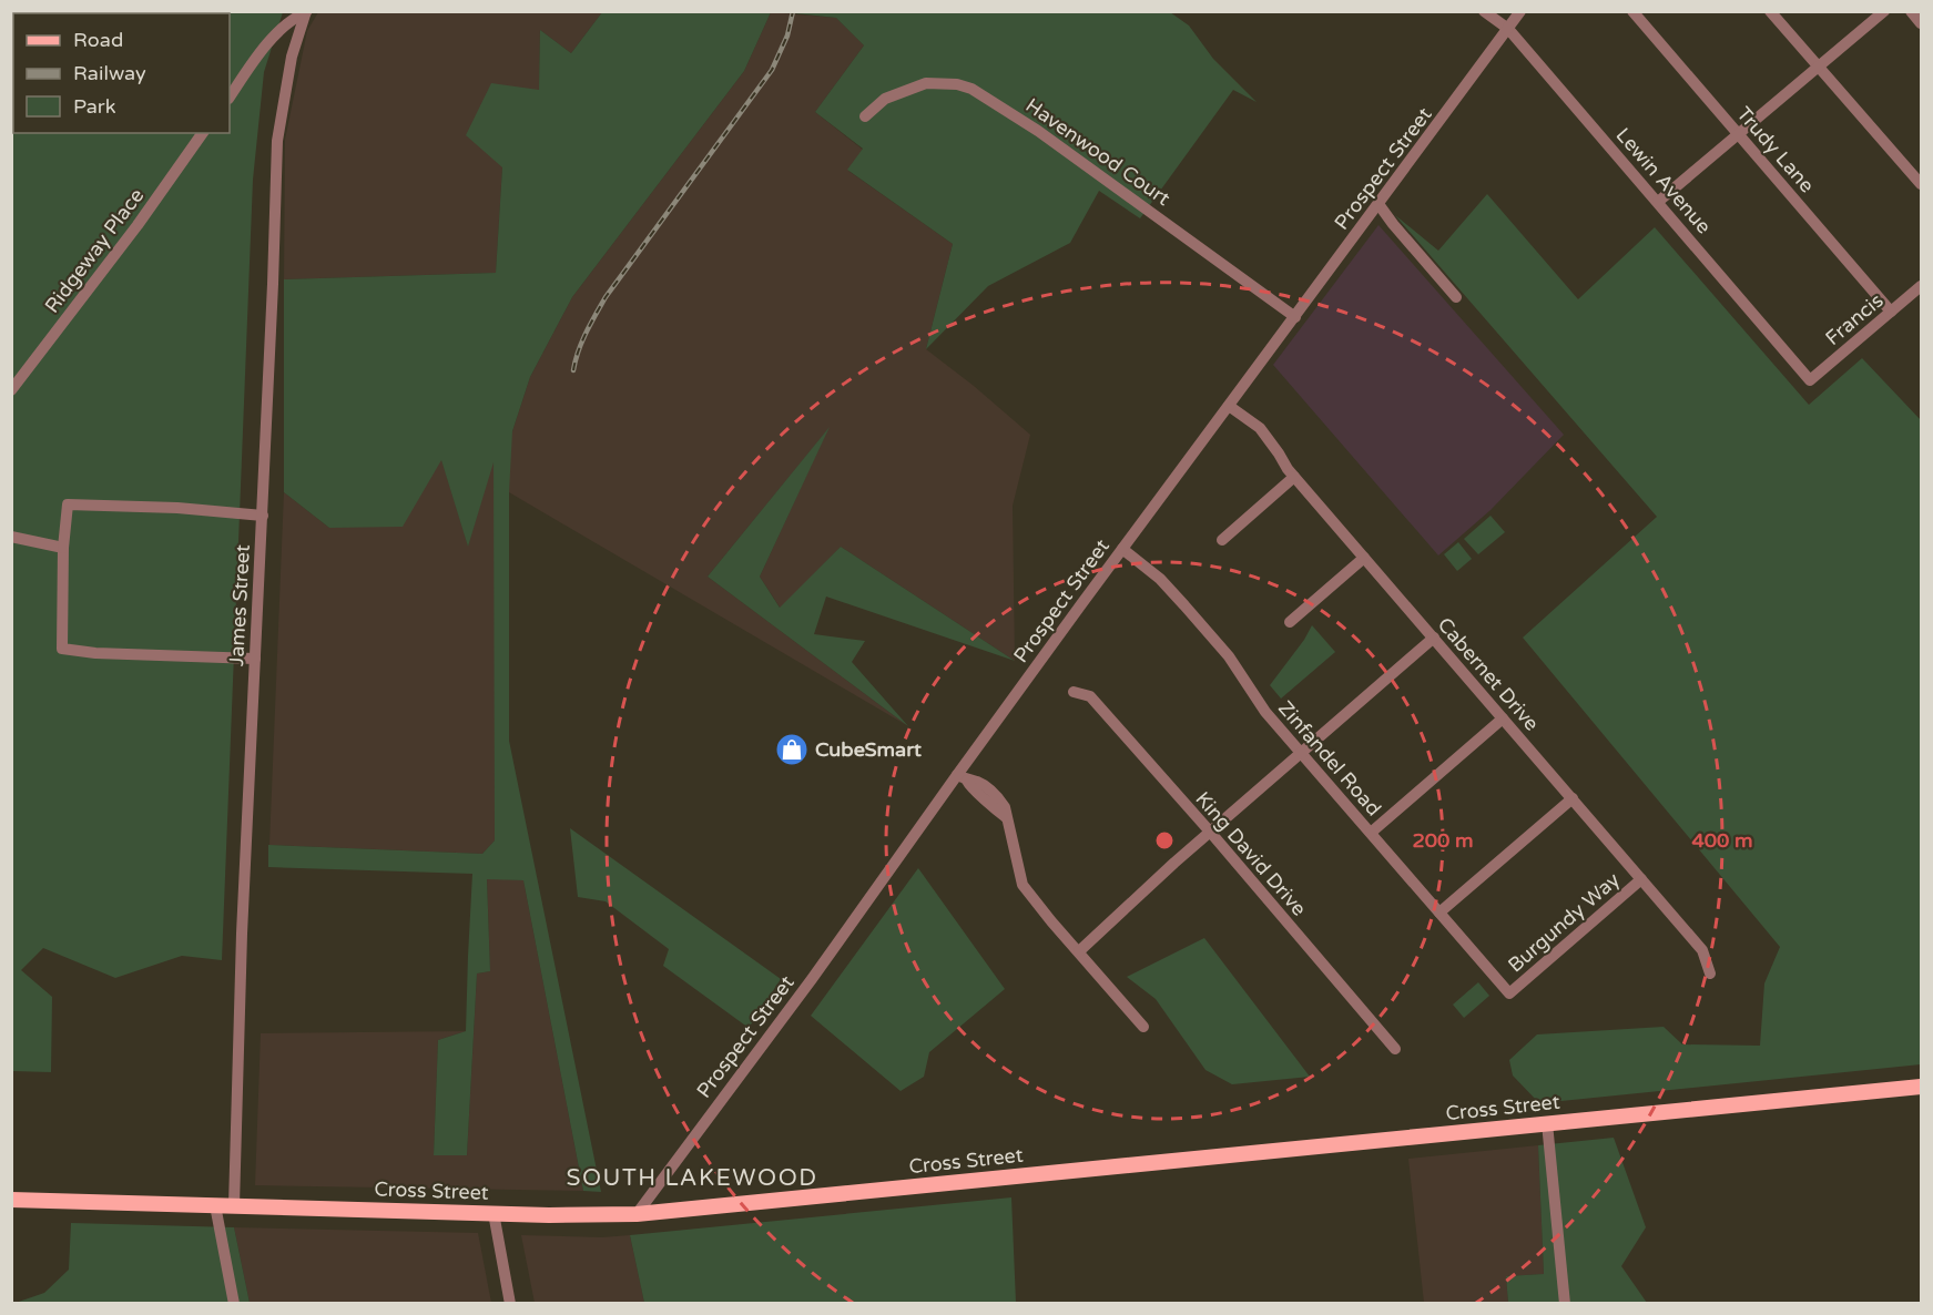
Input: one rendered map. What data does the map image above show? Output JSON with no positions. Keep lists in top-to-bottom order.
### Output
{
  "streets": {
    "main road": ["Cross Street"],
    "street": [
      "Trudy Lane",
      "Havenwood Court",
      "Prospect Street",
      "Lewin Avenue",
      "Ridgeway Place",
      "Francis",
      "James Street",
      "Cabernet Drive",
      "Zinfandel Road",
      "King David Drive",
      "Burgundy Way"
    ]
  },
  "crossings": [
    ["Trudy Lane", "Francis"],
    ["Havenwood Court", "Prospect Street"],
    ["Prospect Street", "Lewin Avenue"],
    ["Prospect Street", "Cabernet Drive"],
    ["Prospect Street", "Zinfandel Road"],
    ["Prospect Street", "Cross Street"],
    ["Lewin Avenue", "Francis"],
    ["James Street", "Cross Street"],
    ["Cabernet Drive", "Burgundy Way"],
    ["Zinfandel Road", "Burgundy Way"]
  ],
  "districts": ["SOUTH LAKEWOOD"],
  "places": {
    "shop": ["CubeSmart"]
  },
  "legend": ["Road", "Railway", "Park"],
  "rings": ["200 m", "400 m"]
}
